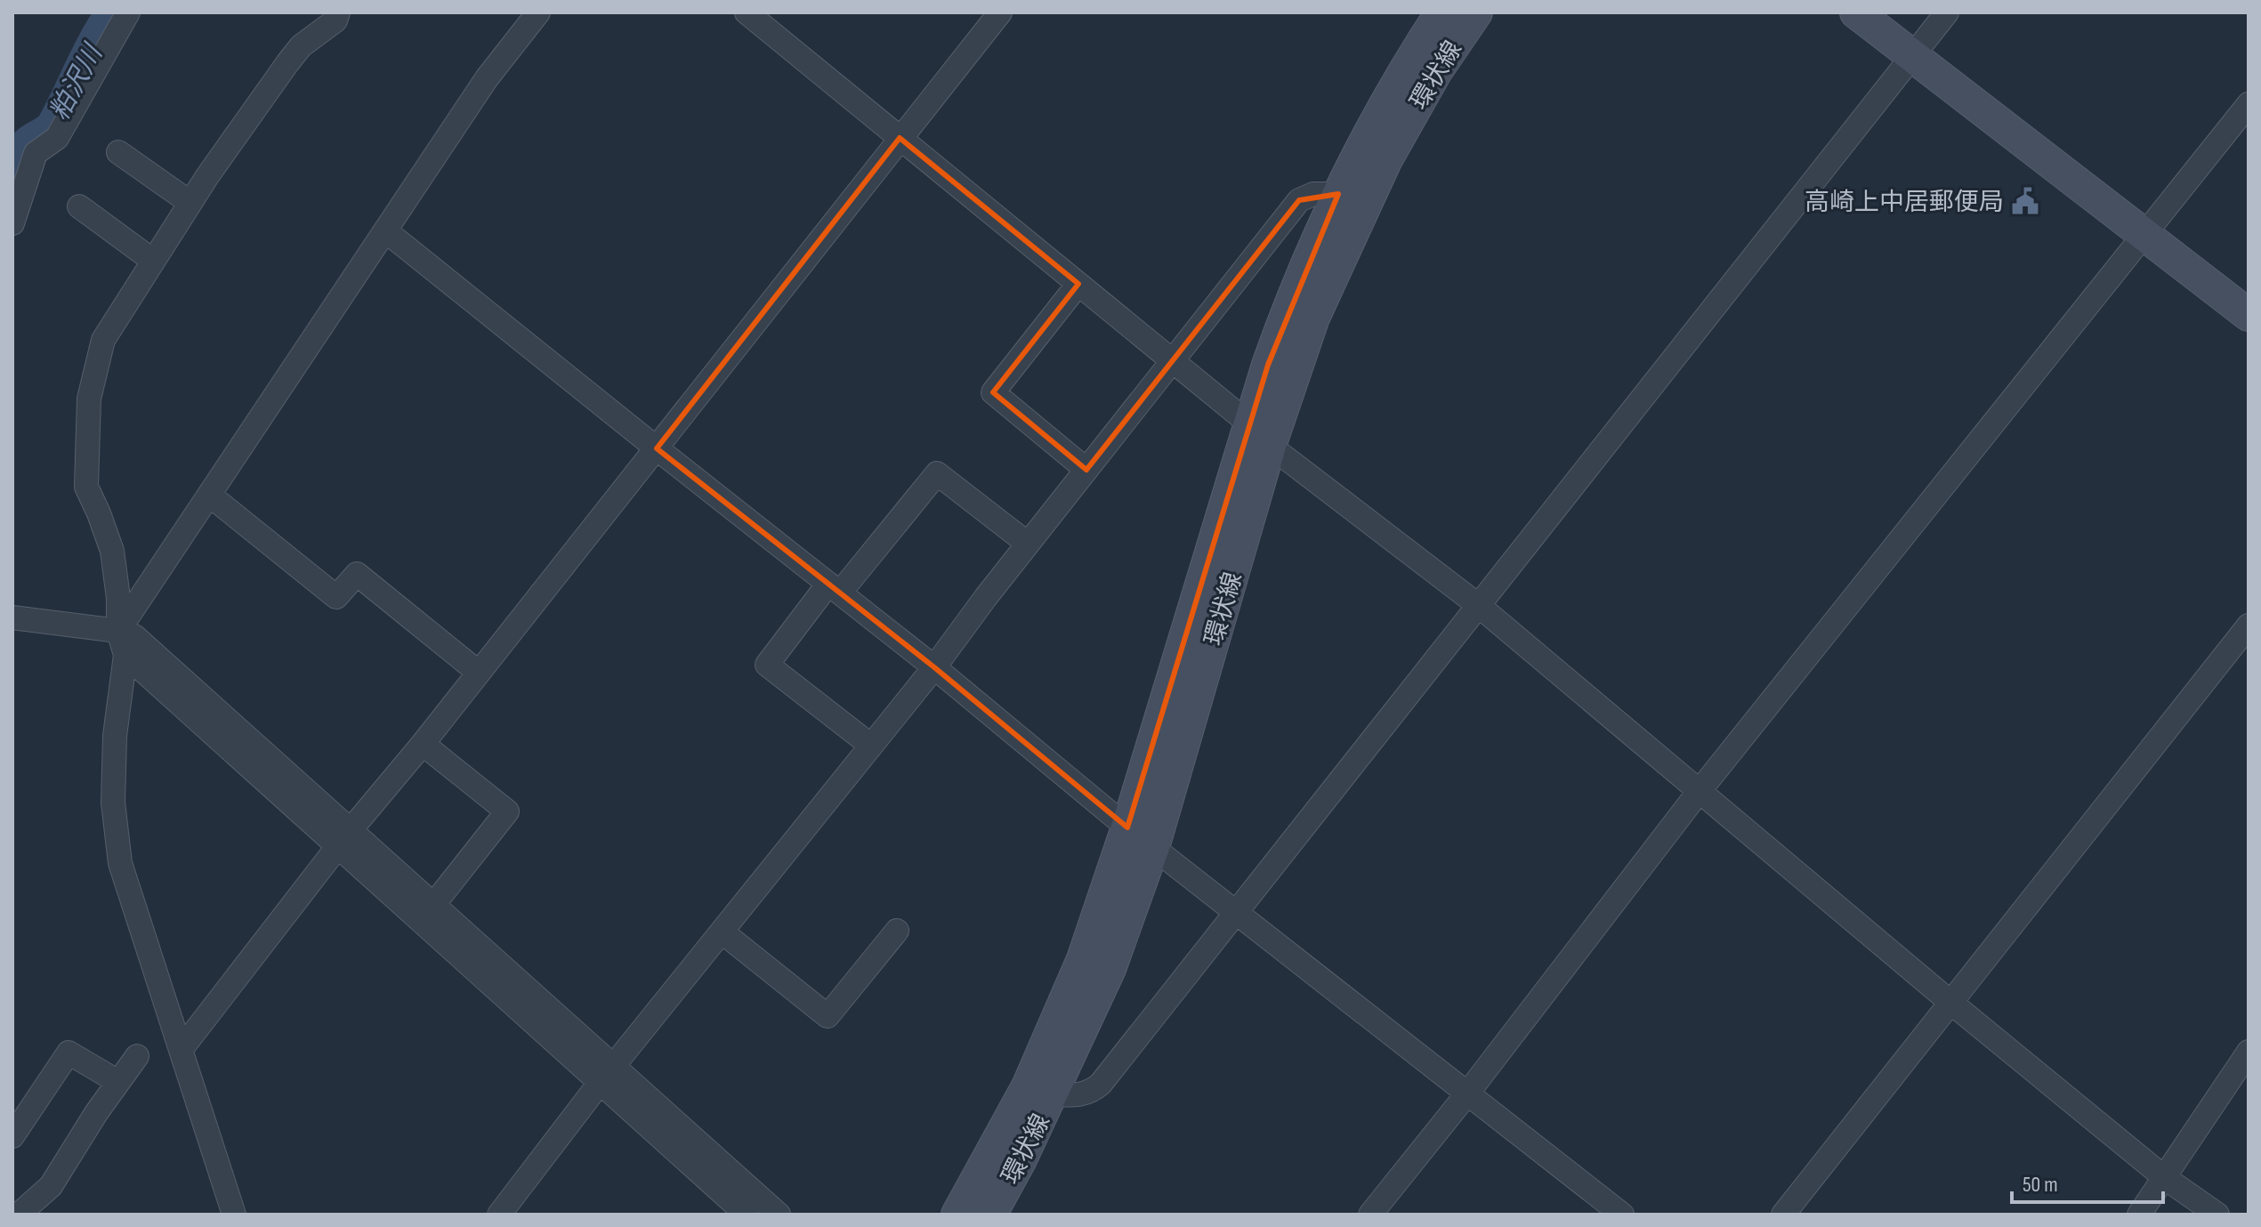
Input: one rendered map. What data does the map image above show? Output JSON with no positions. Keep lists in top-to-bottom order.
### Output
{
  "streets": {
    "street": ["環状線"]
  },
  "water": ["粕沢川"],
  "places": {
    "public building": ["高崎上中居郵便局"]
  },
  "scale_bar": "50 m"
}
